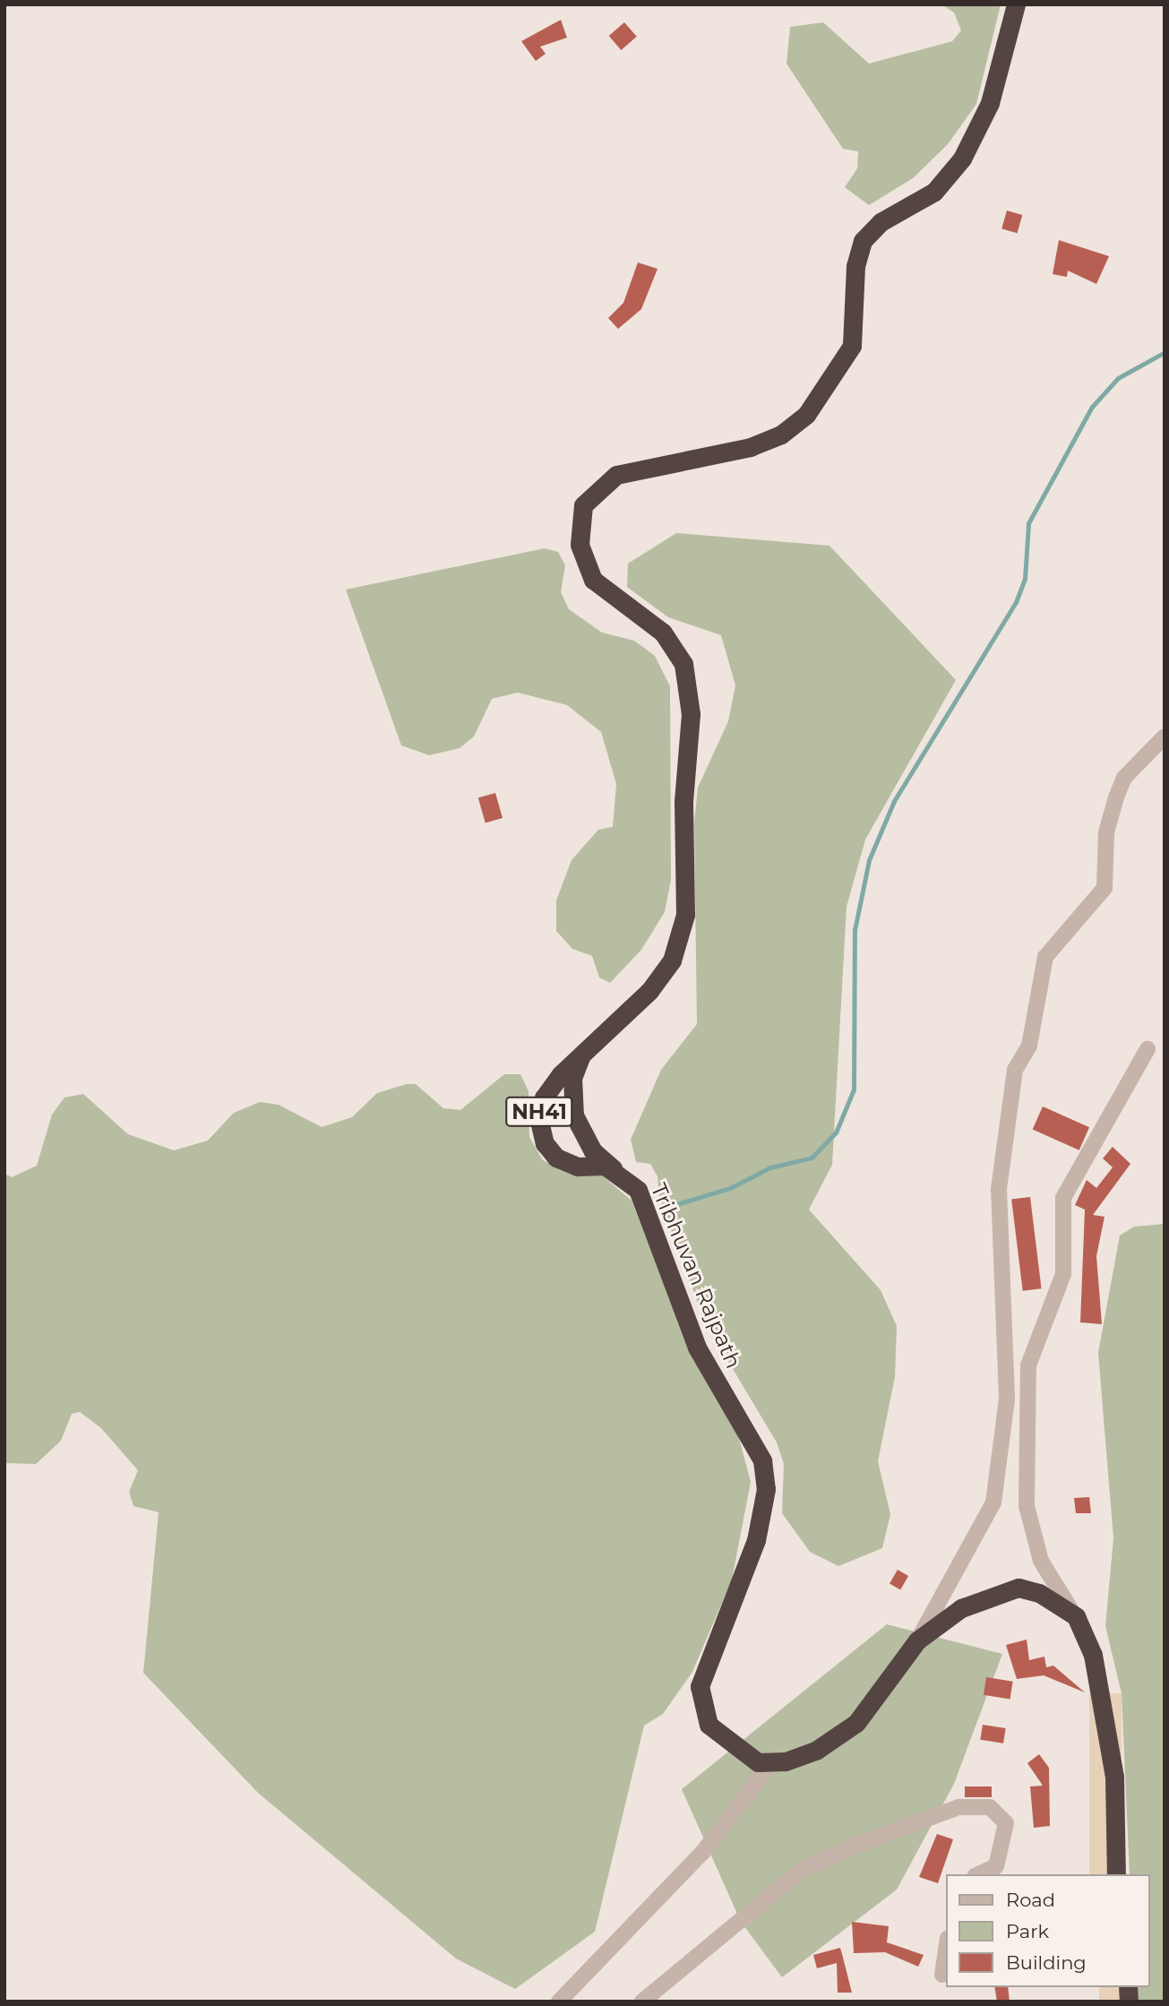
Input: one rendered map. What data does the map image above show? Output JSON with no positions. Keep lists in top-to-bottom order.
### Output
{
  "streets": {
    "highway": ["NH41", "Tribhuvan Rajpath"]
  },
  "crossings": [
    ["NH41", "Tribhuvan Rajpath"]
  ],
  "legend": ["Road", "Park", "Building"]
}
